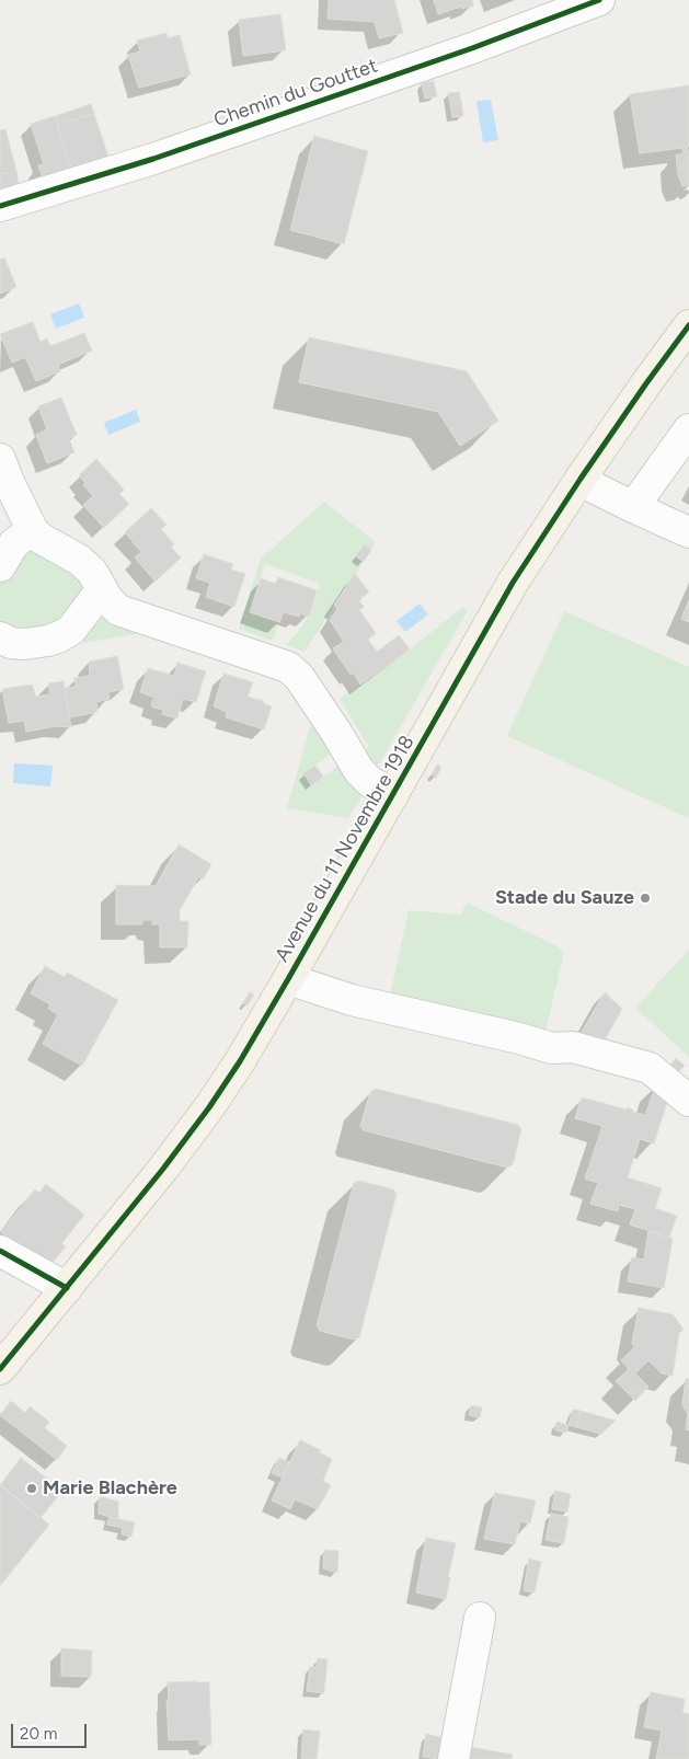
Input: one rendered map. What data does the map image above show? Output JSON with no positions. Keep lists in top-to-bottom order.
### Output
{
  "streets": {
    "main road": ["Avenue du 11 Novembre 1918"],
    "street": ["Chemin du Gouttet"]
  },
  "places": ["Stade du Sauze", "Marie Blachère"],
  "scale_bar": "20 m"
}
